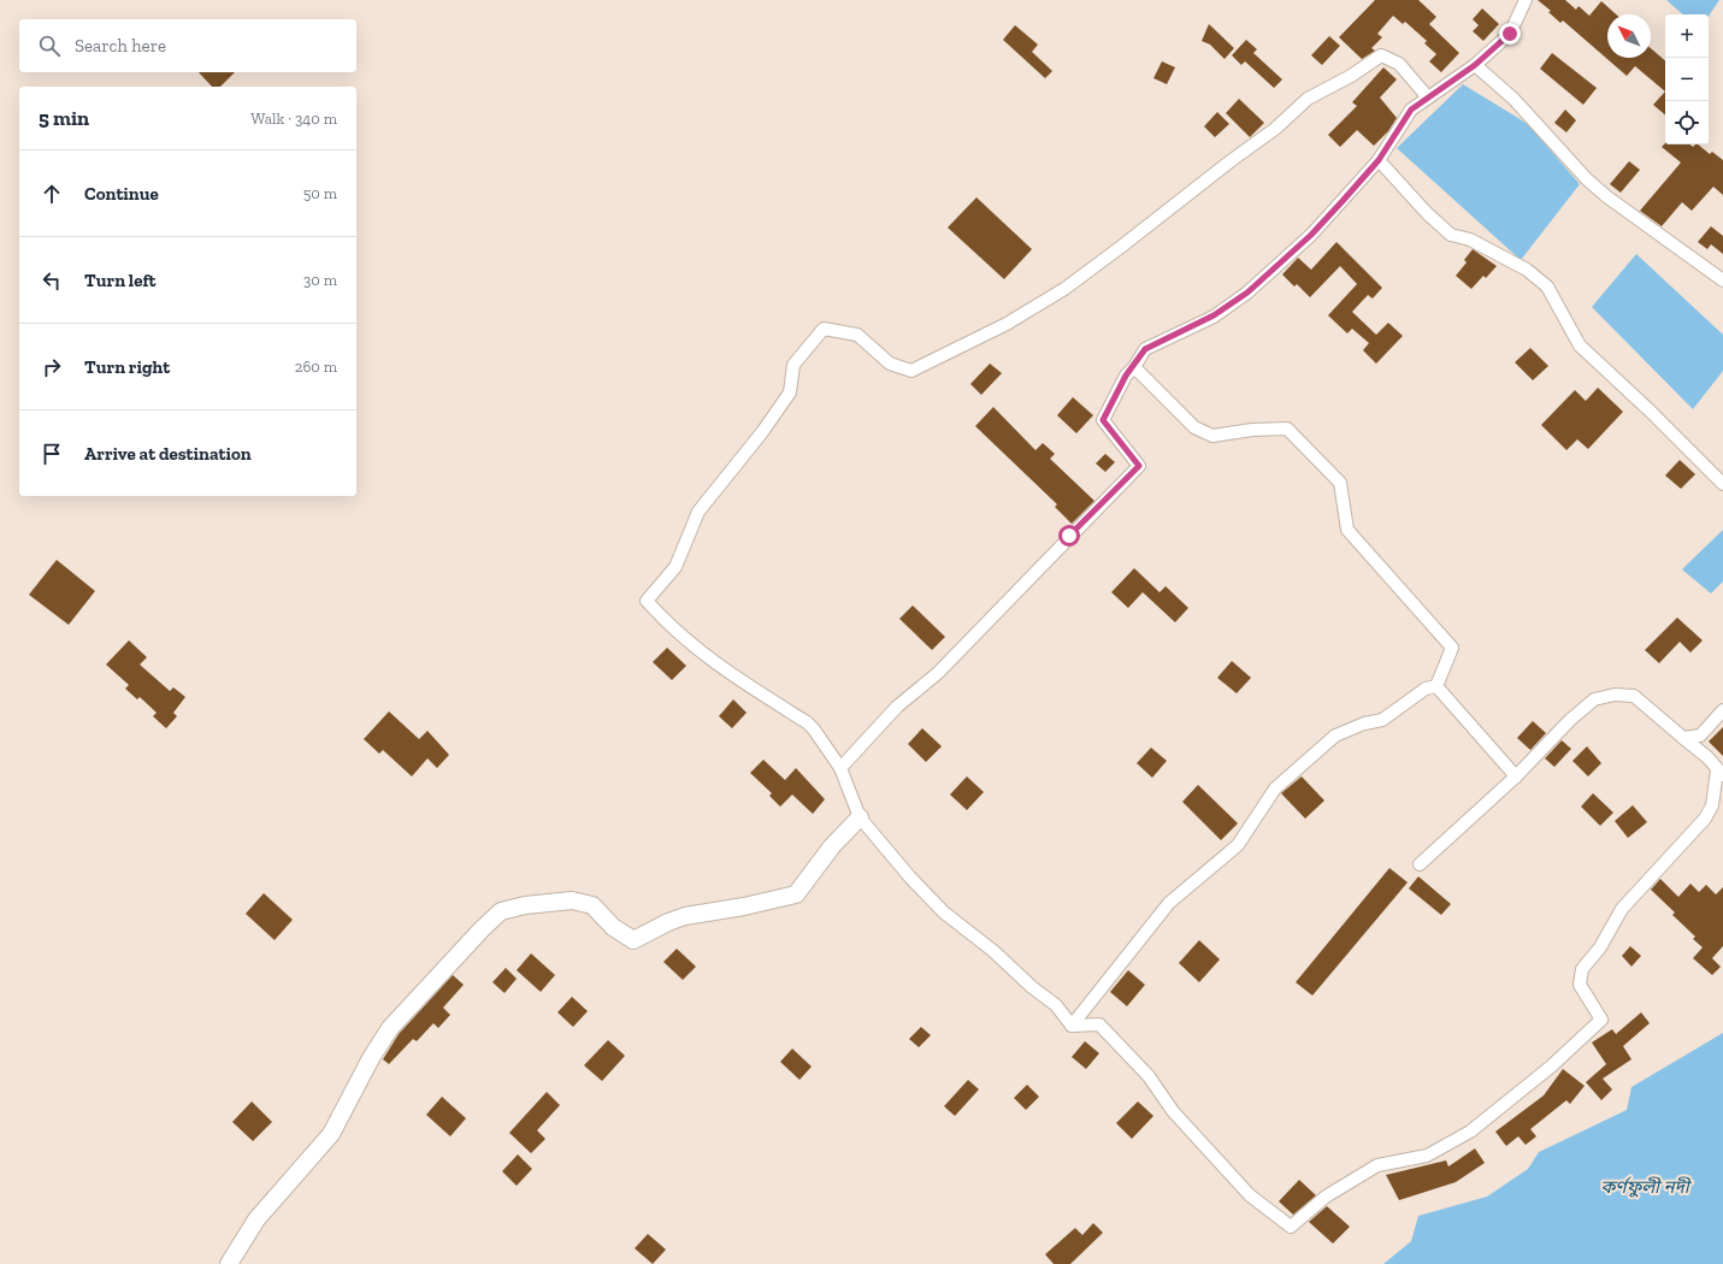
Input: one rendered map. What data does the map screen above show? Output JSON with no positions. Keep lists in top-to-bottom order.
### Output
{
  "water": ["কর্ণফুলী নদী"],
  "north": "top left",
  "page": {
    "map_buttons": ["+", "−"],
    "search": "Search here",
    "heading": ["5 min", "Walk · 340 m"],
    "list": [
      ["Continue", "50 m"],
      ["Turn left", "30 m"],
      ["Turn right", "260 m"],
      "Arrive at destination"
    ]
  }
}
